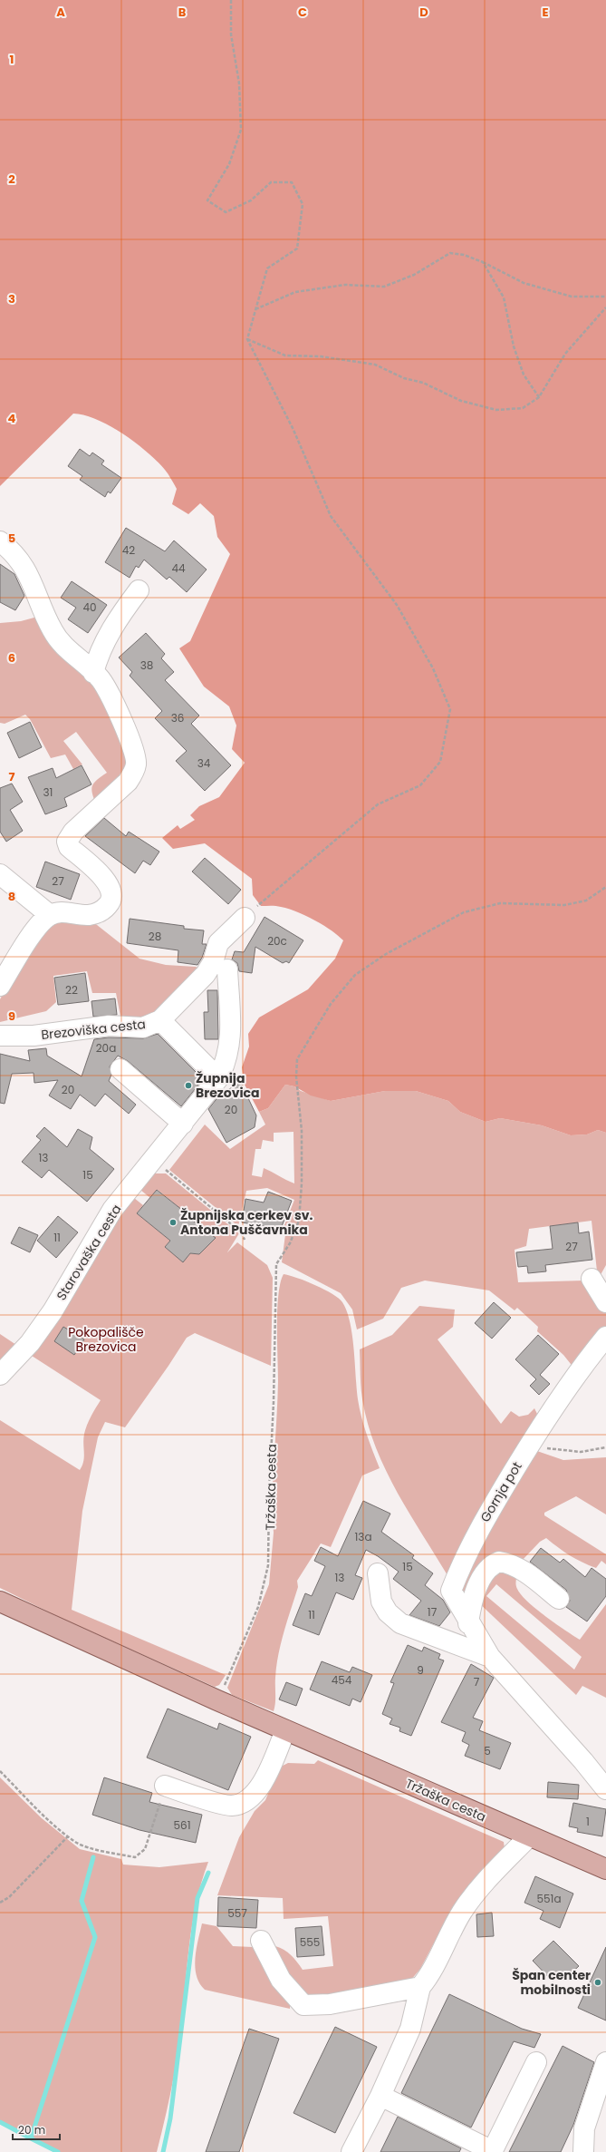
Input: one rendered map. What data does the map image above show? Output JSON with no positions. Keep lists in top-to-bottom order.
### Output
{
  "streets": {
    "main road": ["Tržaška cesta"],
    "street": ["Brezoviška cesta", "Starovaška cesta", "Gornja pot"]
  },
  "parks": ["Pokopališče Brezovica"],
  "places": ["Župnija Brezovica", "Župnijska cerkev sv. Antona Puščavnika", "Špan center mobilnosti"],
  "house_numbers": [
    "42",
    "44",
    "40",
    "38",
    "36",
    "34",
    "31",
    "27",
    "28",
    "20c",
    "22",
    "20a",
    "20",
    "20",
    "13",
    "15",
    "11",
    "27",
    "13a",
    "15",
    "13",
    "17",
    "11",
    "9",
    "454",
    "7",
    "5",
    "1",
    "561",
    "551a",
    "557",
    "555"
  ],
  "scale_bar": "20 m",
  "grid": {
    "columns": [
      "A",
      "B",
      "C",
      "D",
      "E"
    ],
    "rows": [
      "1",
      "2",
      "3",
      "4",
      "5",
      "6",
      "7",
      "8",
      "9"
    ]
  }
}
